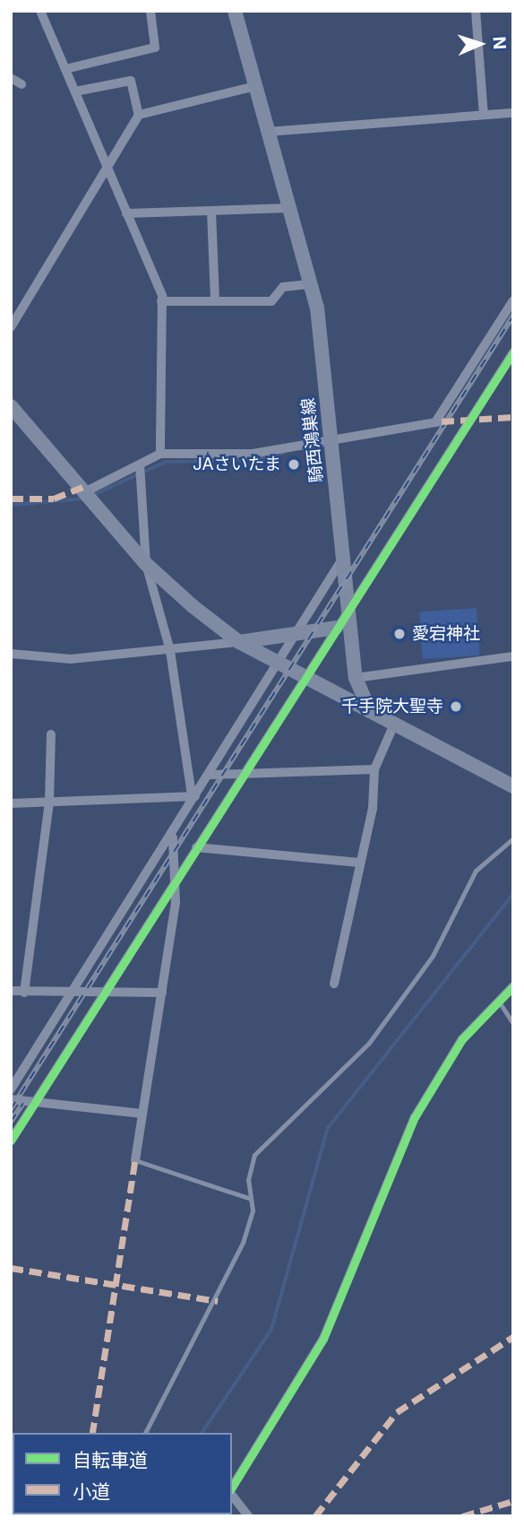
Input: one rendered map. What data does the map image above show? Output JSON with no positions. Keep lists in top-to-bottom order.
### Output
{
  "streets": {
    "main road": ["騎西鴻巣線"]
  },
  "places": ["JAさいたま", "愛宕神社", "千手院大聖寺"],
  "legend": ["自転車道", "小道"],
  "north": "right"
}
